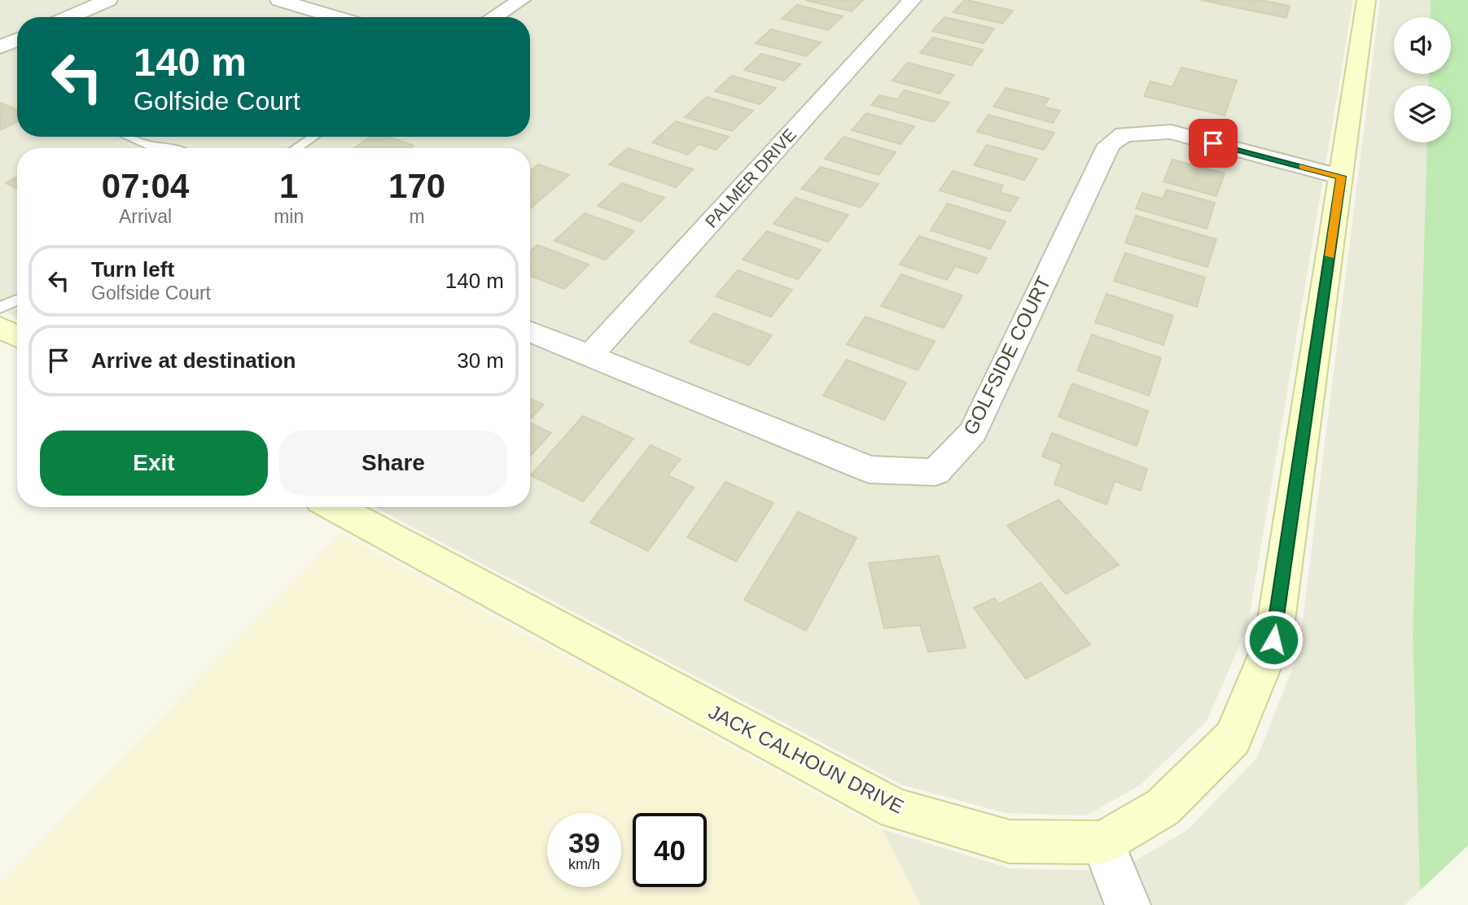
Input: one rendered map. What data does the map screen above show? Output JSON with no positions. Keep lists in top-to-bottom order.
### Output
{
  "streets": {
    "street": ["PALMER DRIVE", "GOLFSIDE COURT", "JACK CALHOUN DRIVE"]
  },
  "crossings": [
    ["PALMER DRIVE", "GOLFSIDE COURT"]
  ],
  "page": {
    "turn": ["140 m", "Golfside Court"],
    "eta": [
      "07:04",
      "Arrival",
      "1",
      "min",
      "170",
      "m"
    ],
    "list": [
      {
        "name": "Turn left",
        "note": "Golfside Court",
        "value": "140 m"
      },
      {
        "name": "Arrive at destination",
        "value": "30 m"
      }
    ],
    "buttons": ["Exit", "Share"],
    "speed": "39 km/h",
    "limit": "40"
  }
}
